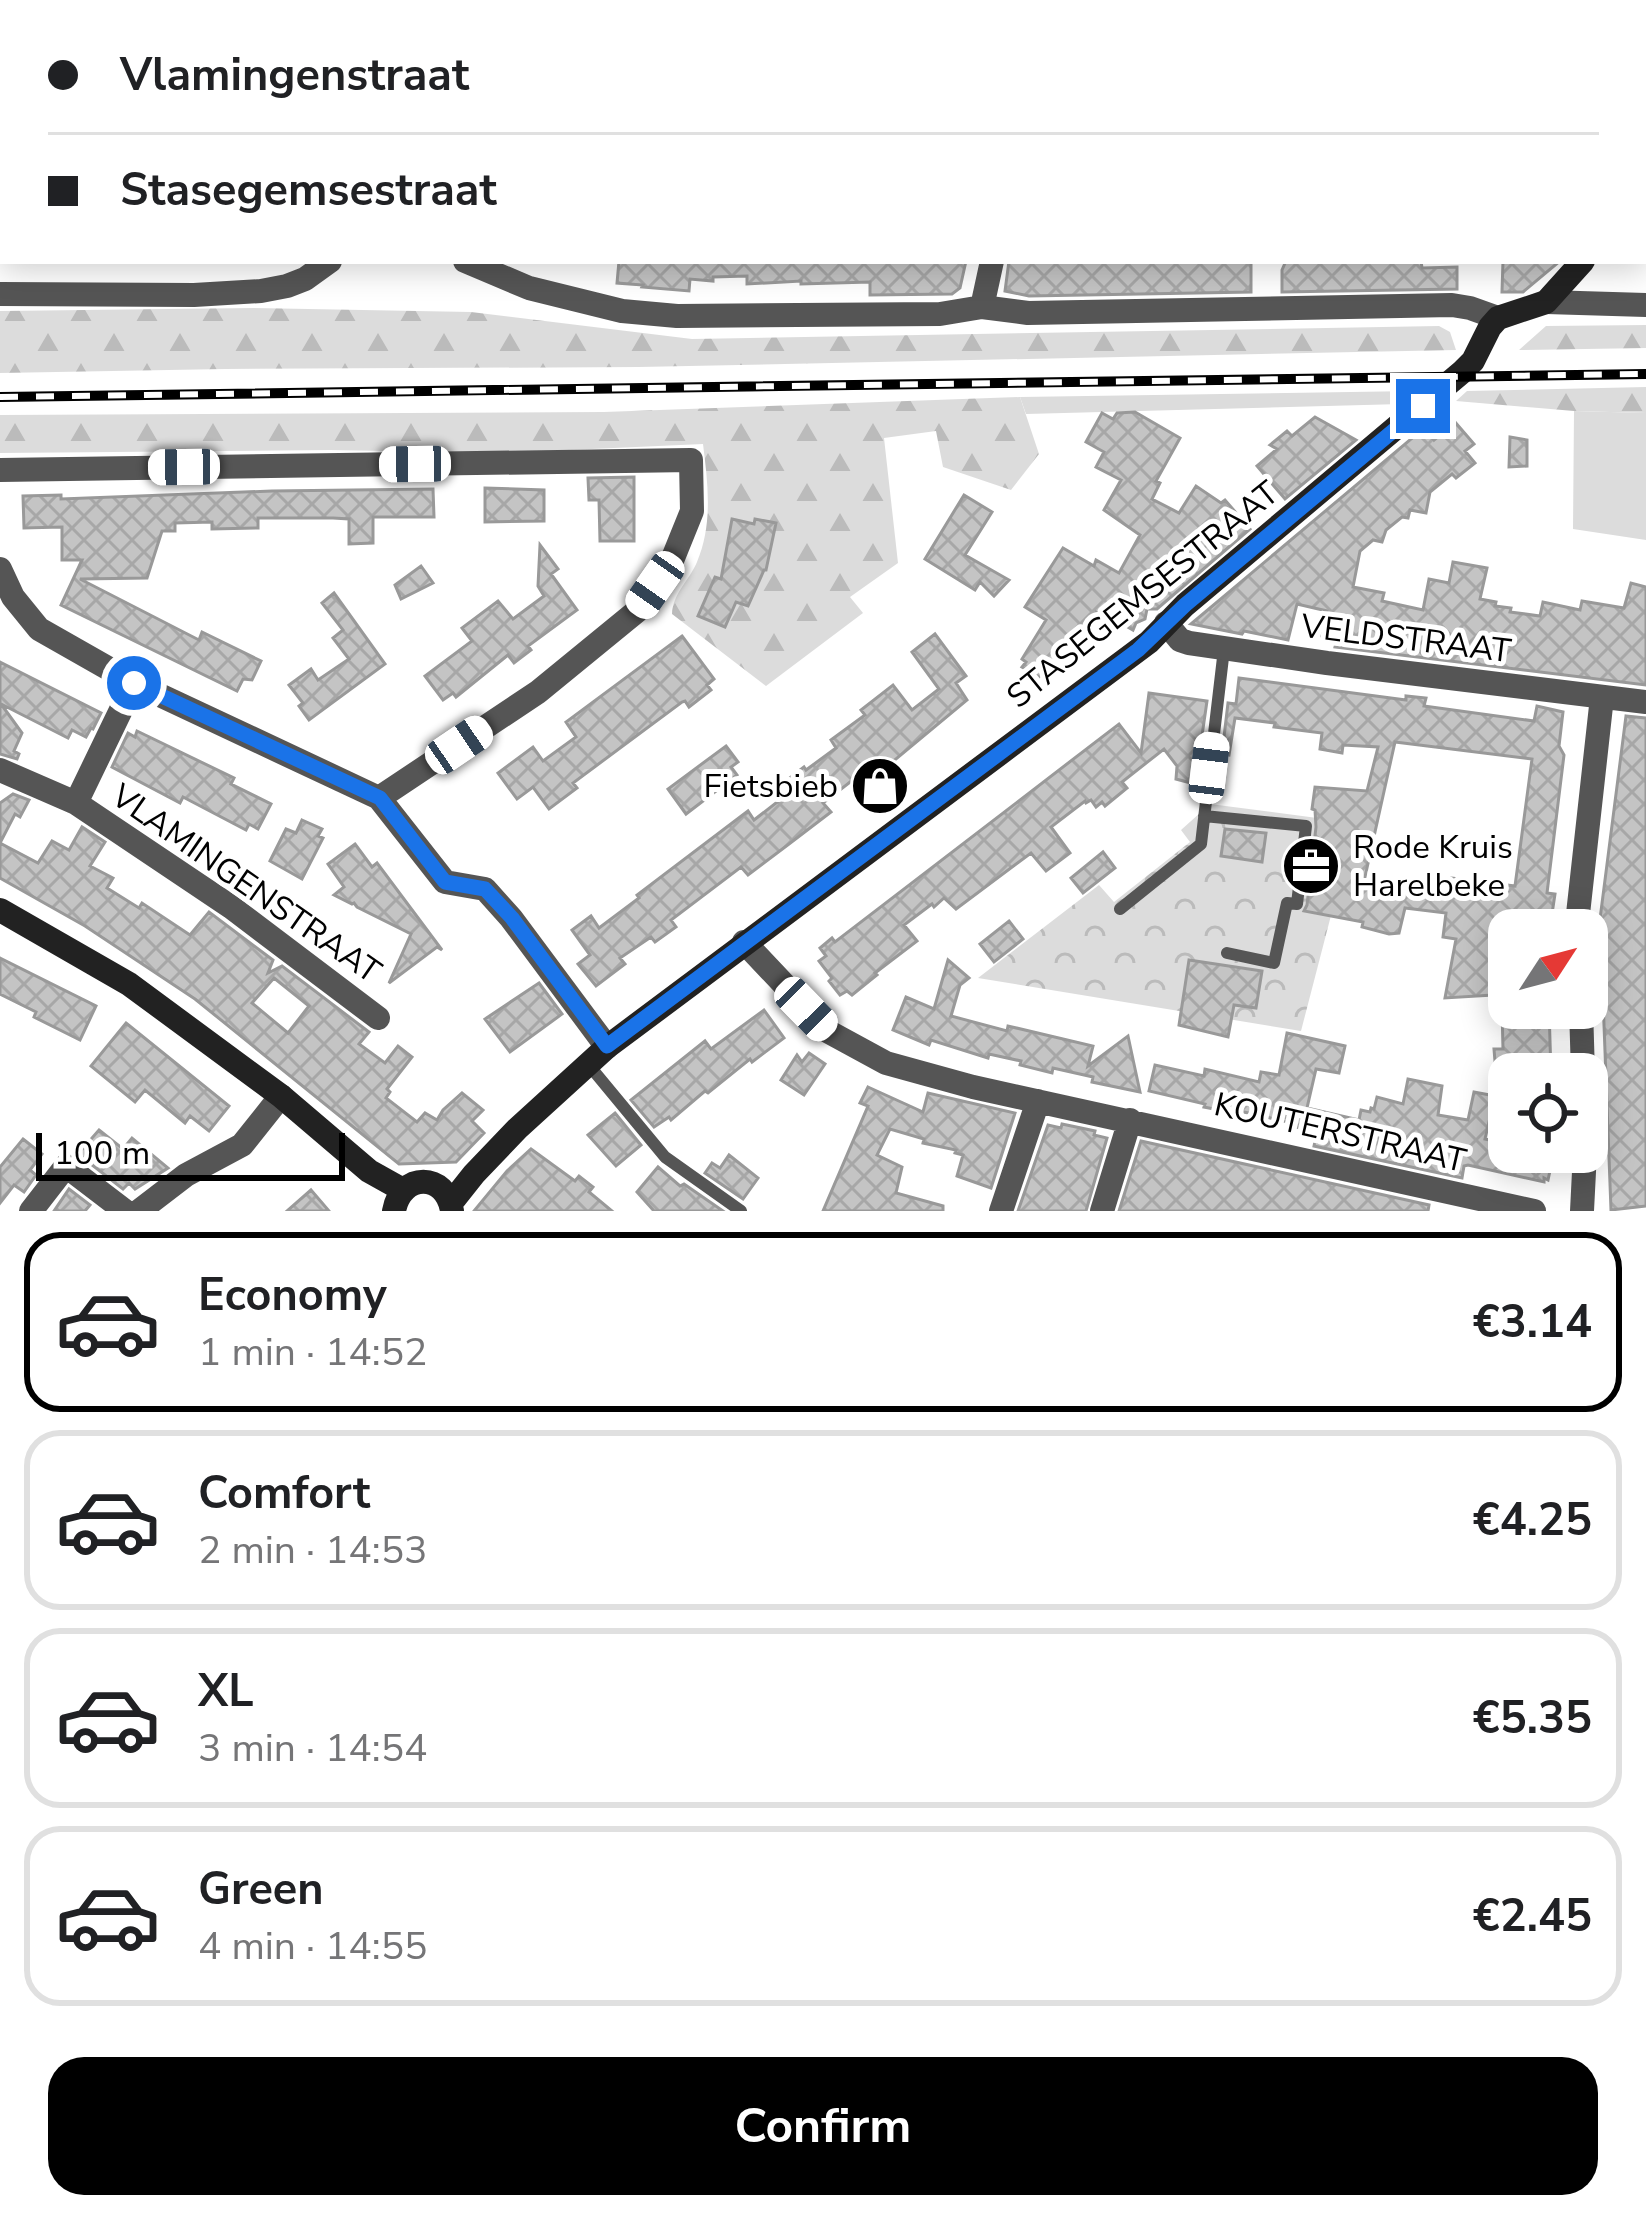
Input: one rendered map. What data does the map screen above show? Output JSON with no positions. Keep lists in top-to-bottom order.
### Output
{
  "streets": {
    "street": [
      "STASEGEMSESTRAAT",
      "VELDSTRAAT",
      "VLAMINGENSTRAAT",
      "KOUTERSTRAAT"
    ]
  },
  "crossings": [
    ["STASEGEMSESTRAAT", "VELDSTRAAT"],
    ["STASEGEMSESTRAAT", "KOUTERSTRAAT"]
  ],
  "places": {
    "shop": ["Fietsbieb"],
    "office": ["Rode Kruis Harelbeke"]
  },
  "scale_bar": "100 m",
  "north": "top right",
  "page": {
    "banner": ["Vlamingenstraat", "Stasegemsestraat"],
    "scale": "100 m",
    "list": [
      {
        "name": "Economy",
        "note": "1 min · 14:52",
        "value": "€3.14"
      },
      {
        "name": "Comfort",
        "note": "2 min · 14:53",
        "value": "€4.25"
      },
      {
        "name": "XL",
        "note": "3 min · 14:54",
        "value": "€5.35"
      },
      {
        "name": "Green",
        "note": "4 min · 14:55",
        "value": "€2.45"
      }
    ],
    "buttons": "Confirm"
  }
}
